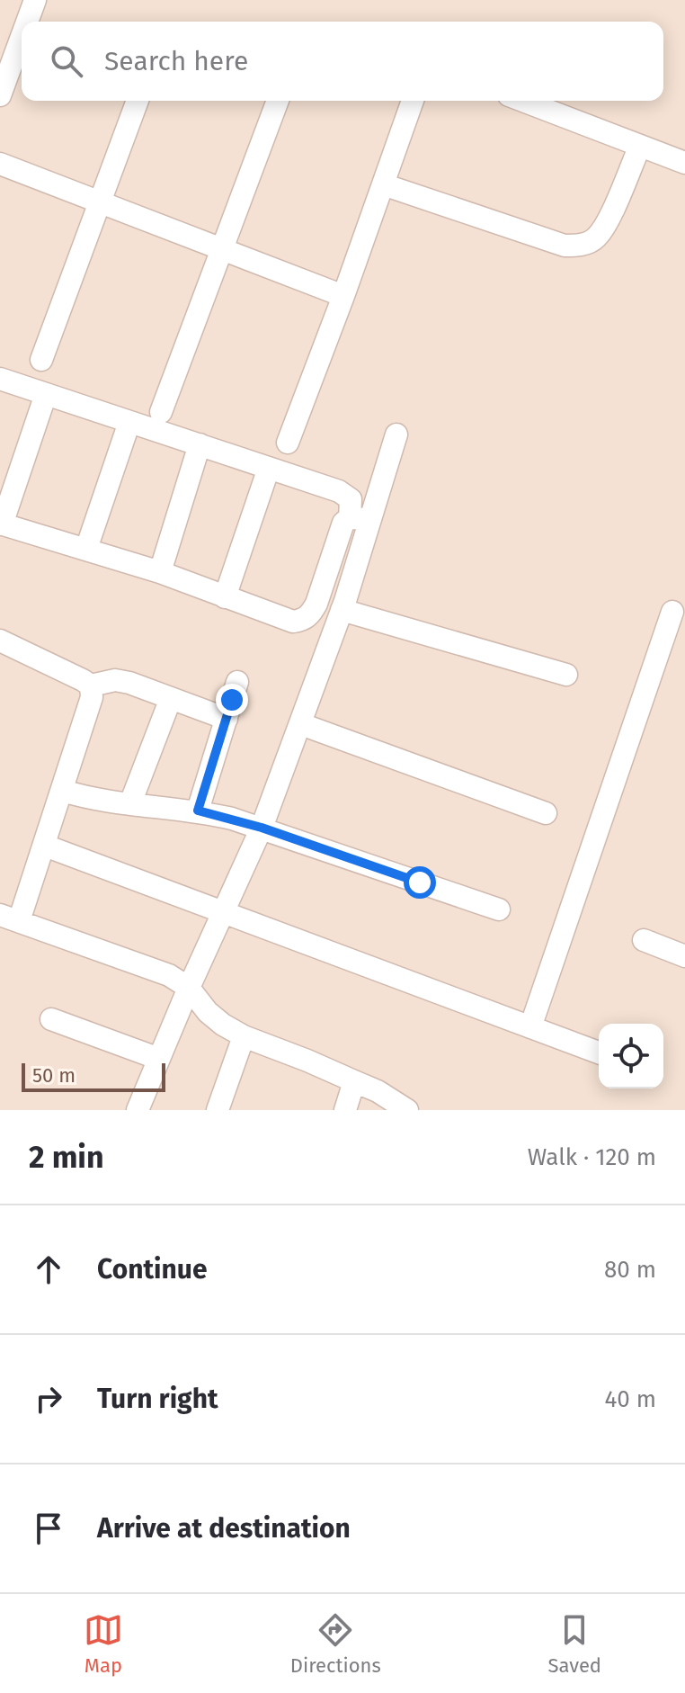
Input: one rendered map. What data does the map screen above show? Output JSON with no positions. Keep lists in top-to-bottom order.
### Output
{
  "scale_bar": "50 m",
  "page": {
    "search": "Search here",
    "scale": "50 m",
    "heading": ["2 min", "Walk · 120 m"],
    "list": [
      ["Continue", "80 m"],
      ["Turn right", "40 m"],
      "Arrive at destination"
    ],
    "nav": ["Map", "Directions", "Saved"]
  }
}
